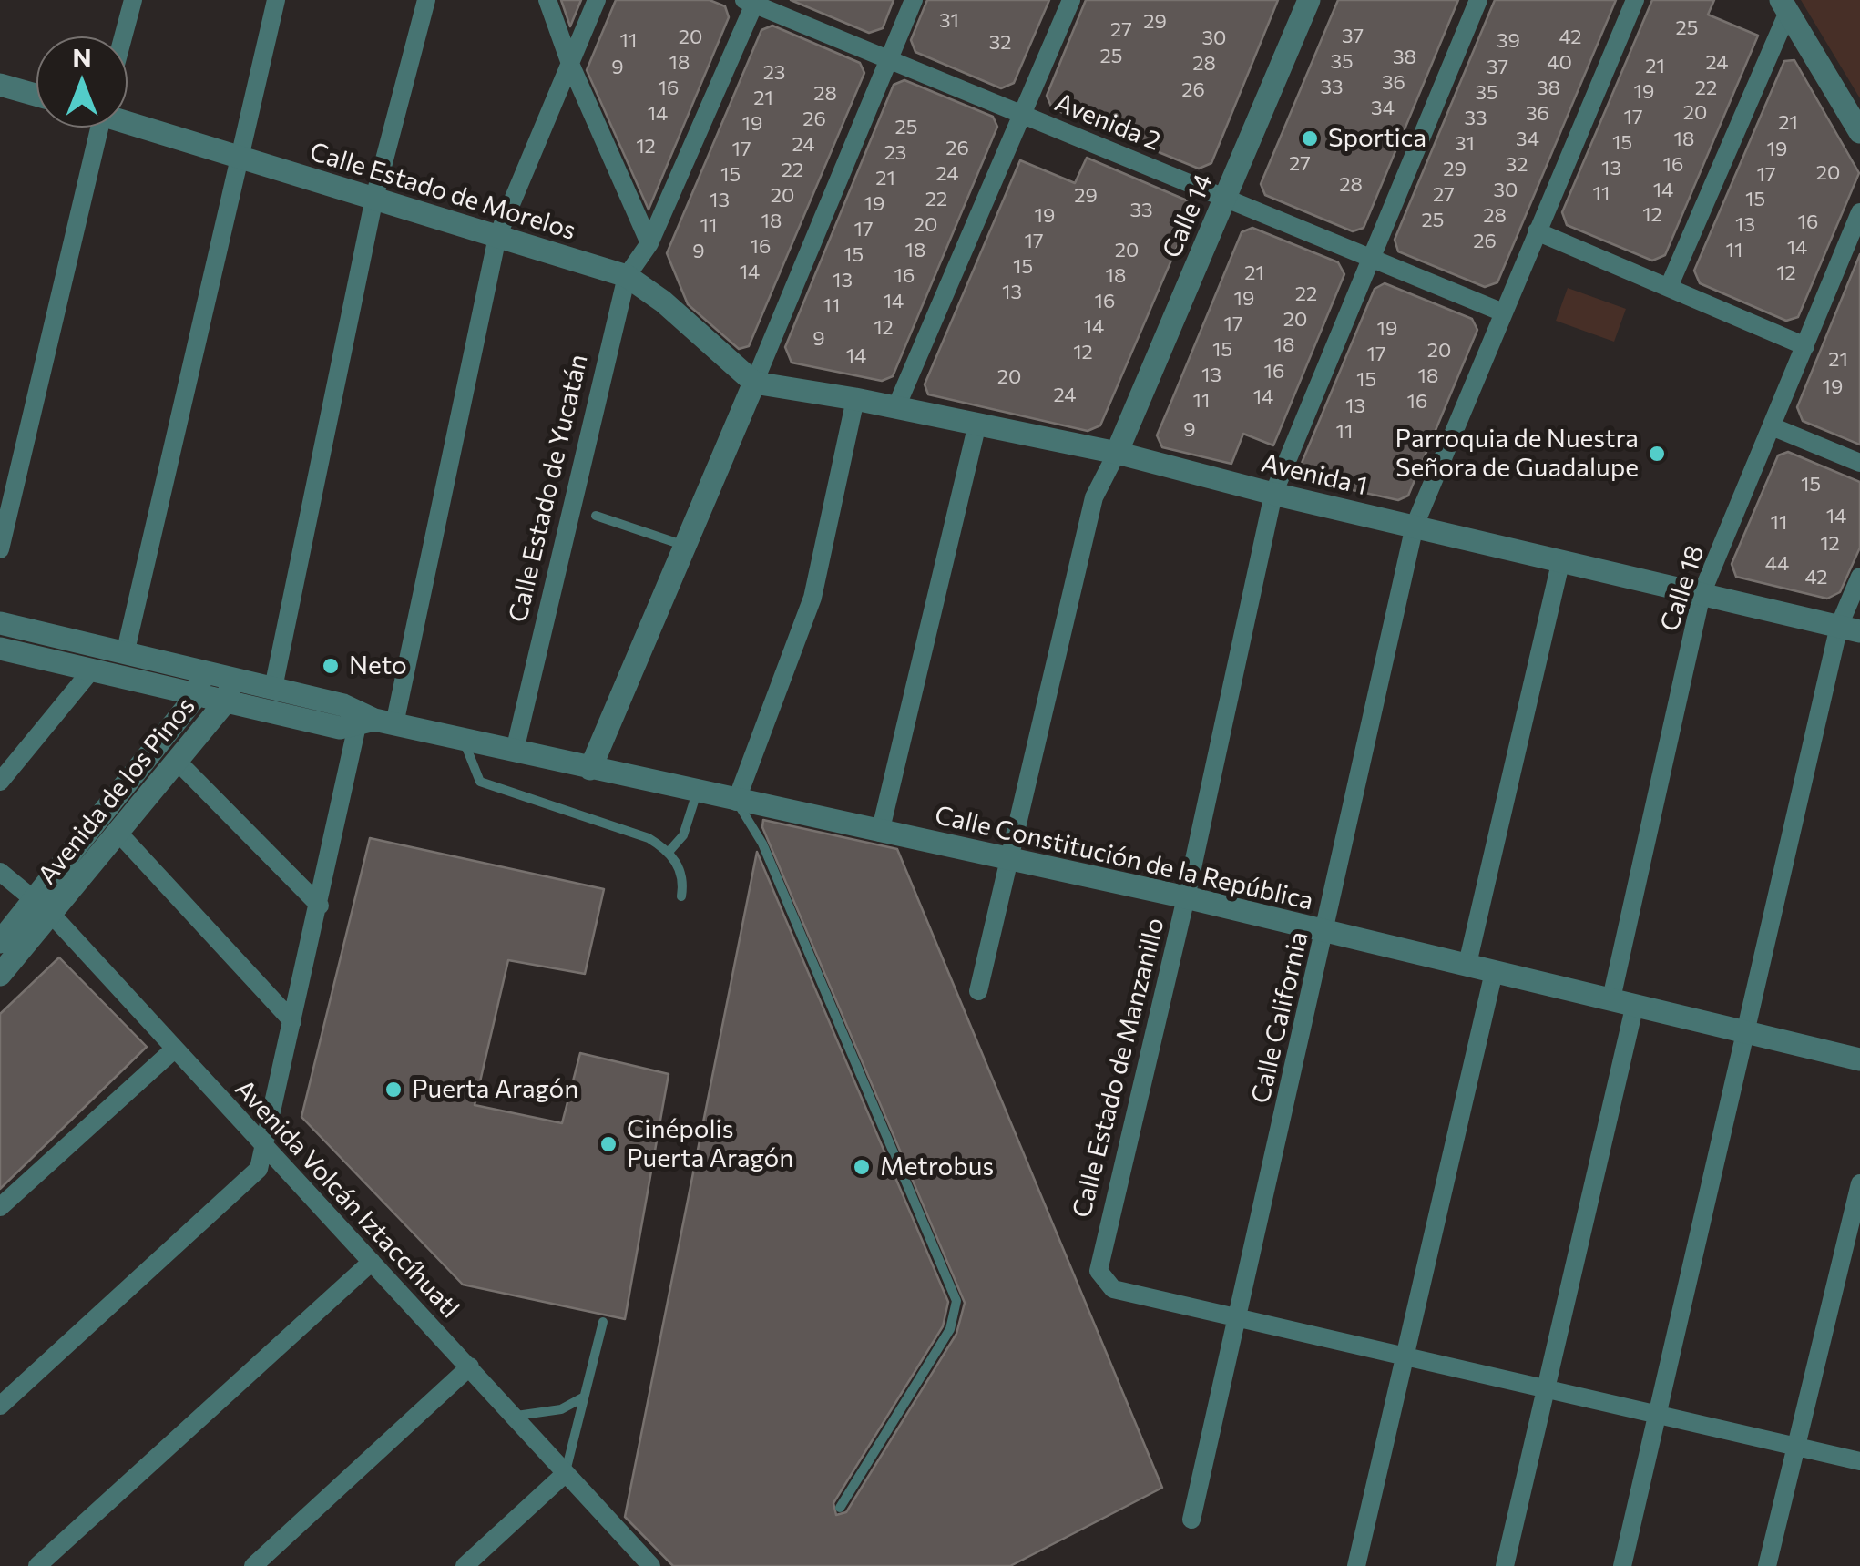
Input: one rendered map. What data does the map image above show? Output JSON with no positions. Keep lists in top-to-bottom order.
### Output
{
  "streets": {
    "street": [
      "Avenida 2",
      "Calle Estado de Morelos",
      "Calle 14",
      "Avenida 1",
      "Calle Estado de Yucatán",
      "Calle 18",
      "Avenida de los Pinos",
      "Calle Constitución de la República",
      "Calle California",
      "Calle Estado de Manzanillo",
      "Avenida Volcán Iztaccíhuatl"
    ]
  },
  "crossings": [
    ["Avenida 2", "Calle 14"],
    ["Avenida 2", "Calle Estado de Yucatán"],
    ["Avenida 2", "Calle California"],
    ["Avenida 2", "Calle Estado de Manzanillo"],
    ["Calle Estado de Morelos", "Avenida 1"],
    ["Calle Estado de Morelos", "Calle Estado de Yucatán"],
    ["Calle 14", "Avenida 1"],
    ["Avenida 1", "Calle 18"],
    ["Avenida 1", "Calle California"],
    ["Avenida 1", "Calle Estado de Manzanillo"],
    ["Calle Estado de Yucatán", "Calle Constitución de la República"],
    ["Calle 18", "Calle Constitución de la República"],
    ["Avenida de los Pinos", "Calle Constitución de la República"],
    ["Avenida de los Pinos", "Avenida Volcán Iztaccíhuatl"],
    ["Calle Constitución de la República", "Calle California"],
    ["Calle Constitución de la República", "Calle Estado de Manzanillo"],
    ["Calle California", "Calle Estado de Manzanillo"]
  ],
  "places": [
    "Sportica",
    "Parroquia de Nuestra Señora de Guadalupe",
    "Neto",
    "Puerta Aragón",
    "Cinépolis Puerta Aragón",
    "Metrobus"
  ],
  "house_numbers": [
    "31",
    "29",
    "25",
    "27",
    "37",
    "20",
    "42",
    "30",
    "11",
    "39",
    "32",
    "25",
    "38",
    "35",
    "18",
    "40",
    "24",
    "28",
    "21",
    "9",
    "37",
    "23",
    "36",
    "33",
    "16",
    "38",
    "22",
    "26",
    "19",
    "35",
    "28",
    "21",
    "34",
    "20",
    "14",
    "36",
    "17",
    "33",
    "26",
    "21",
    "19",
    "25",
    "34",
    "18",
    "15",
    "31",
    "24",
    "12",
    "26",
    "17",
    "19",
    "23",
    "27",
    "32",
    "16",
    "13",
    "29",
    "22",
    "20",
    "24",
    "15",
    "17",
    "21",
    "28",
    "30",
    "14",
    "11",
    "27",
    "20",
    "29",
    "22",
    "15",
    "13",
    "19",
    "33",
    "12",
    "19",
    "28",
    "25",
    "18",
    "16",
    "20",
    "13",
    "11",
    "17",
    "17",
    "26",
    "16",
    "14",
    "18",
    "20",
    "11",
    "9",
    "15",
    "15",
    "14",
    "21",
    "12",
    "16",
    "18",
    "13",
    "13",
    "22",
    "19",
    "14",
    "16",
    "11",
    "20",
    "17",
    "14",
    "12",
    "19",
    "9",
    "18",
    "15",
    "20",
    "12",
    "17",
    "14",
    "21",
    "16",
    "13",
    "18",
    "20",
    "15",
    "19",
    "24",
    "14",
    "11",
    "16",
    "13",
    "9",
    "11",
    "15",
    "14",
    "11",
    "12",
    "44",
    "42"
  ],
  "north": "top"
}
